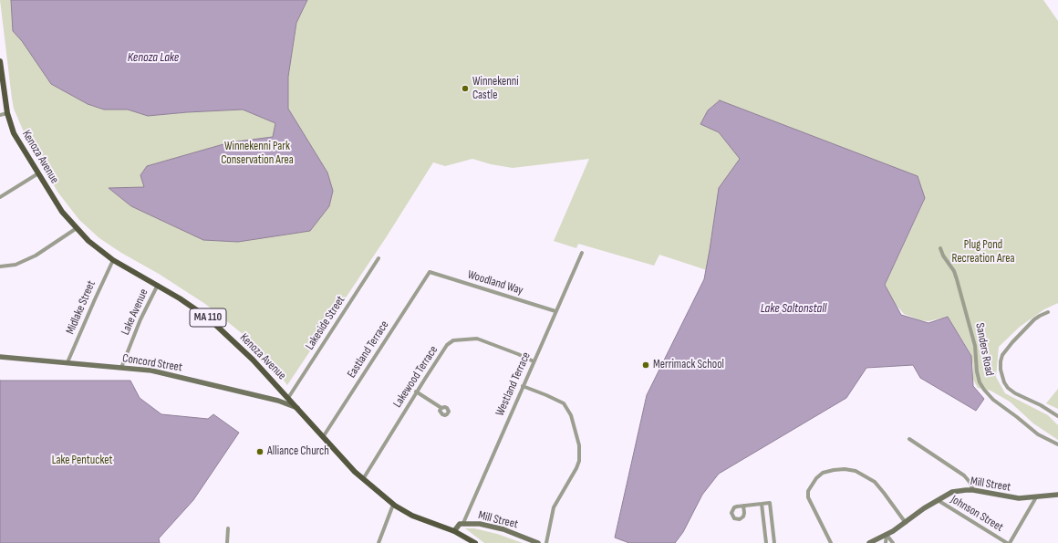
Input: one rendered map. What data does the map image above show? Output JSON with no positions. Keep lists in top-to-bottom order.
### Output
{
  "streets": {
    "main road": [
      "Kenoza Avenue",
      "MA 110",
      "Concord Street",
      "Mill Street"
    ],
    "street": [
      "Woodland Way",
      "Midlake Street",
      "Lake Avenue",
      "Lakeside Street",
      "Eastland Terrace",
      "Sanders Road",
      "Lakewood Terrace",
      "Westland Terrace",
      "Johnson Street"
    ]
  },
  "crossings": [
    ["Kenoza Avenue", "Midlake Street"],
    ["Kenoza Avenue", "Lake Avenue"],
    ["Kenoza Avenue", "Lakeside Street"],
    ["Kenoza Avenue", "Eastland Terrace"],
    ["Kenoza Avenue", "Concord Street"],
    ["Kenoza Avenue", "Lakewood Terrace"],
    ["Kenoza Avenue", "Mill Street"],
    ["Woodland Way", "Eastland Terrace"],
    ["Woodland Way", "Westland Terrace"],
    ["Midlake Street", "Concord Street"],
    ["Lake Avenue", "Concord Street"],
    ["Lakewood Terrace", "Westland Terrace"],
    ["Westland Terrace", "Mill Street"],
    ["Mill Street", "Johnson Street"]
  ],
  "water": ["Kenoza Lake", "Lake Saltonstall"],
  "parks": ["Winnekenni Park Conservation Area", "Plug Pond Recreation Area", "Lake Pentucket"],
  "places": ["Winnekenni Castle", "Merrimack School", "Alliance Church"]
}
